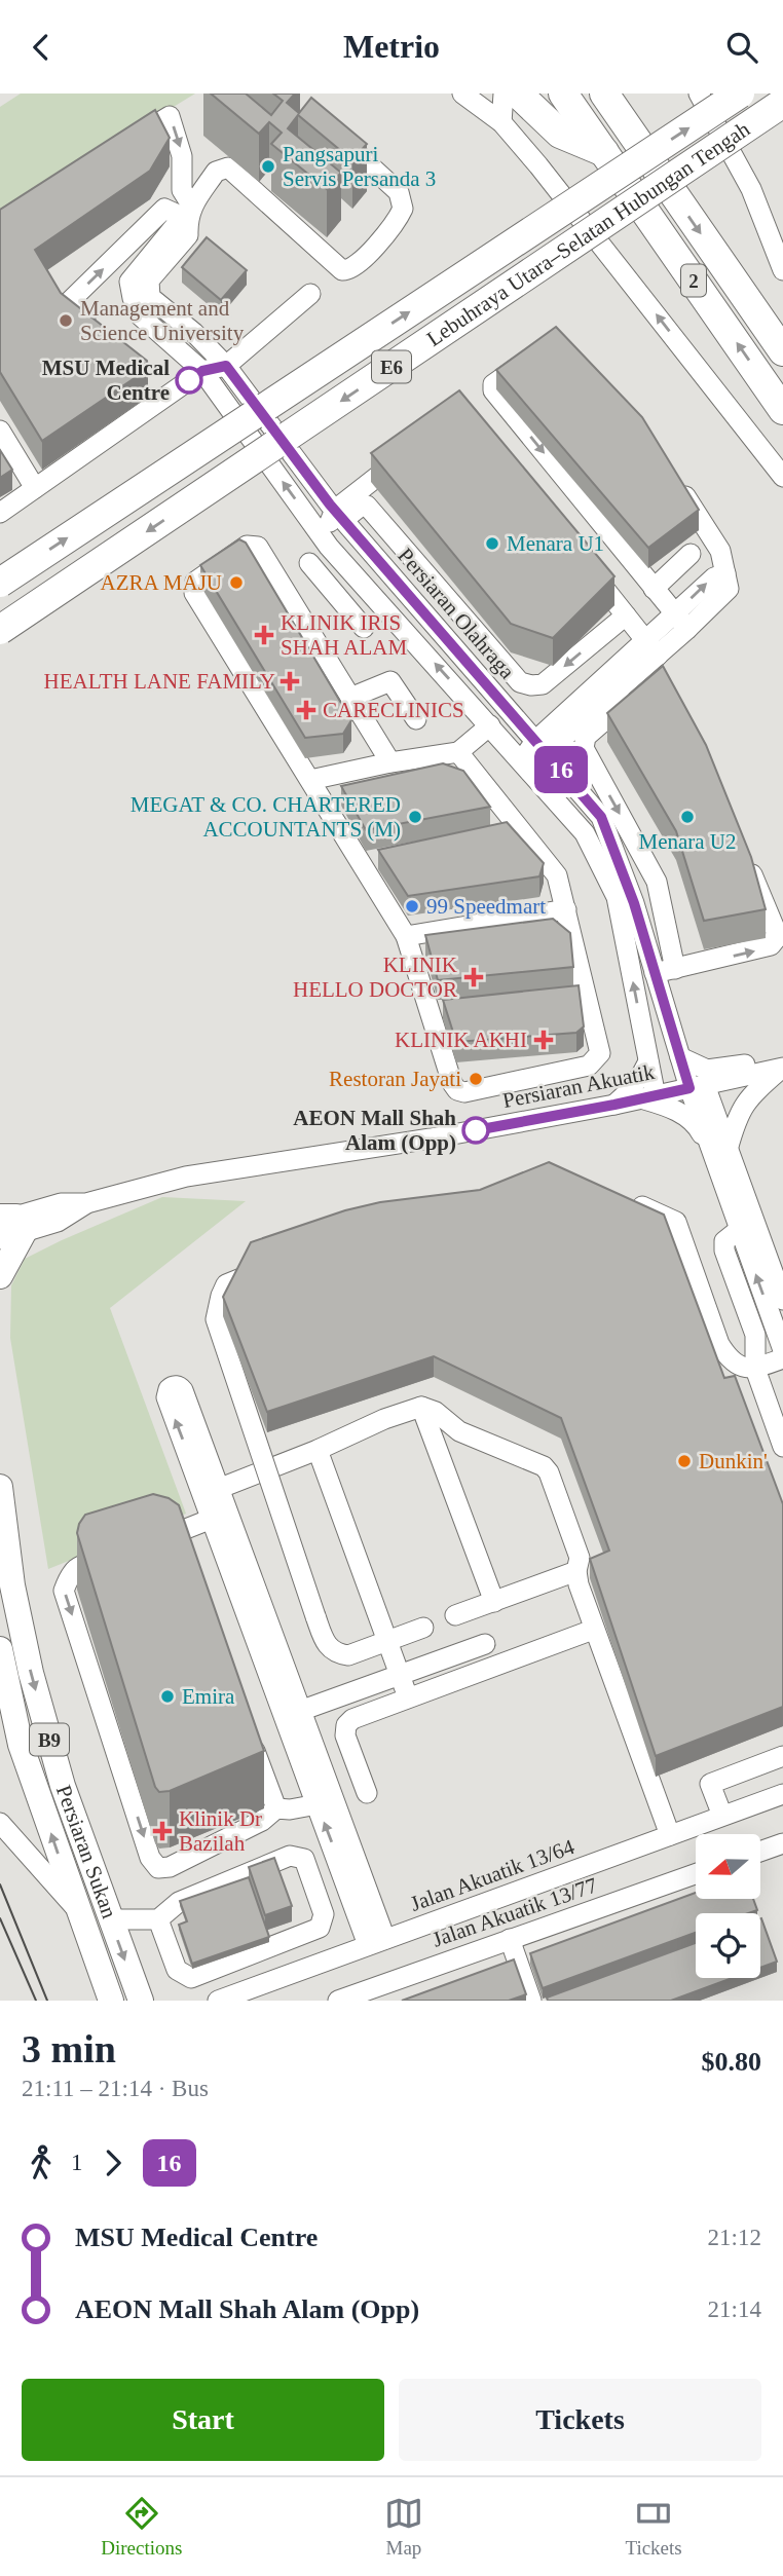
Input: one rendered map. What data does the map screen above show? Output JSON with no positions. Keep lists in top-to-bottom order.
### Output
{
  "streets": {
    "highway": ["Lebuhraya Utara–Selatan Hubungan Tengah", "2", "E6"],
    "main road": ["B9", "Persiaran Sukan"],
    "street": [
      "Persiaran Olahraga",
      "Persiaran Akuatik",
      "Jalan Akuatik 13/64",
      "Jalan Akuatik 13/77"
    ]
  },
  "crossings": [
    ["Persiaran Olahraga", "Persiaran Akuatik"]
  ],
  "places": {
    "other": [
      "Pangsapuri Servis Persanda 3",
      "Management and Science University",
      "MSU Medical Centre",
      "Menara U1",
      "AZRA MAJU",
      "MEGAT & CO. CHARTERED ACCOUNTANTS (M)",
      "Menara U2",
      "99 Speedmart",
      "Restoran Jayati",
      "AEON Mall Shah Alam (Opp)",
      "Dunkin'",
      "Emira"
    ],
    "health": [
      "KLINIK IRIS SHAH ALAM",
      "HEALTH LANE FAMILY",
      "CARECLINICS",
      "KLINIK HELLO DOCTOR",
      "KLINIK AKHI",
      "Klinik Dr Bazilah"
    ]
  },
  "lines": ["bus line 16"],
  "north": "left",
  "page": {
    "header": "Metrio",
    "on_map": "16",
    "heading": ["3 min", "21:11 – 21:14 · Bus", "$0.80"],
    "legs": ["1", "16"],
    "list": [
      {
        "name": "MSU Medical Centre",
        "value": "21:12"
      },
      {
        "name": "AEON Mall Shah Alam (Opp)",
        "value": "21:14"
      }
    ],
    "buttons": ["Start", "Tickets"],
    "tabs": ["Directions", "Map", "Tickets"]
  }
}
